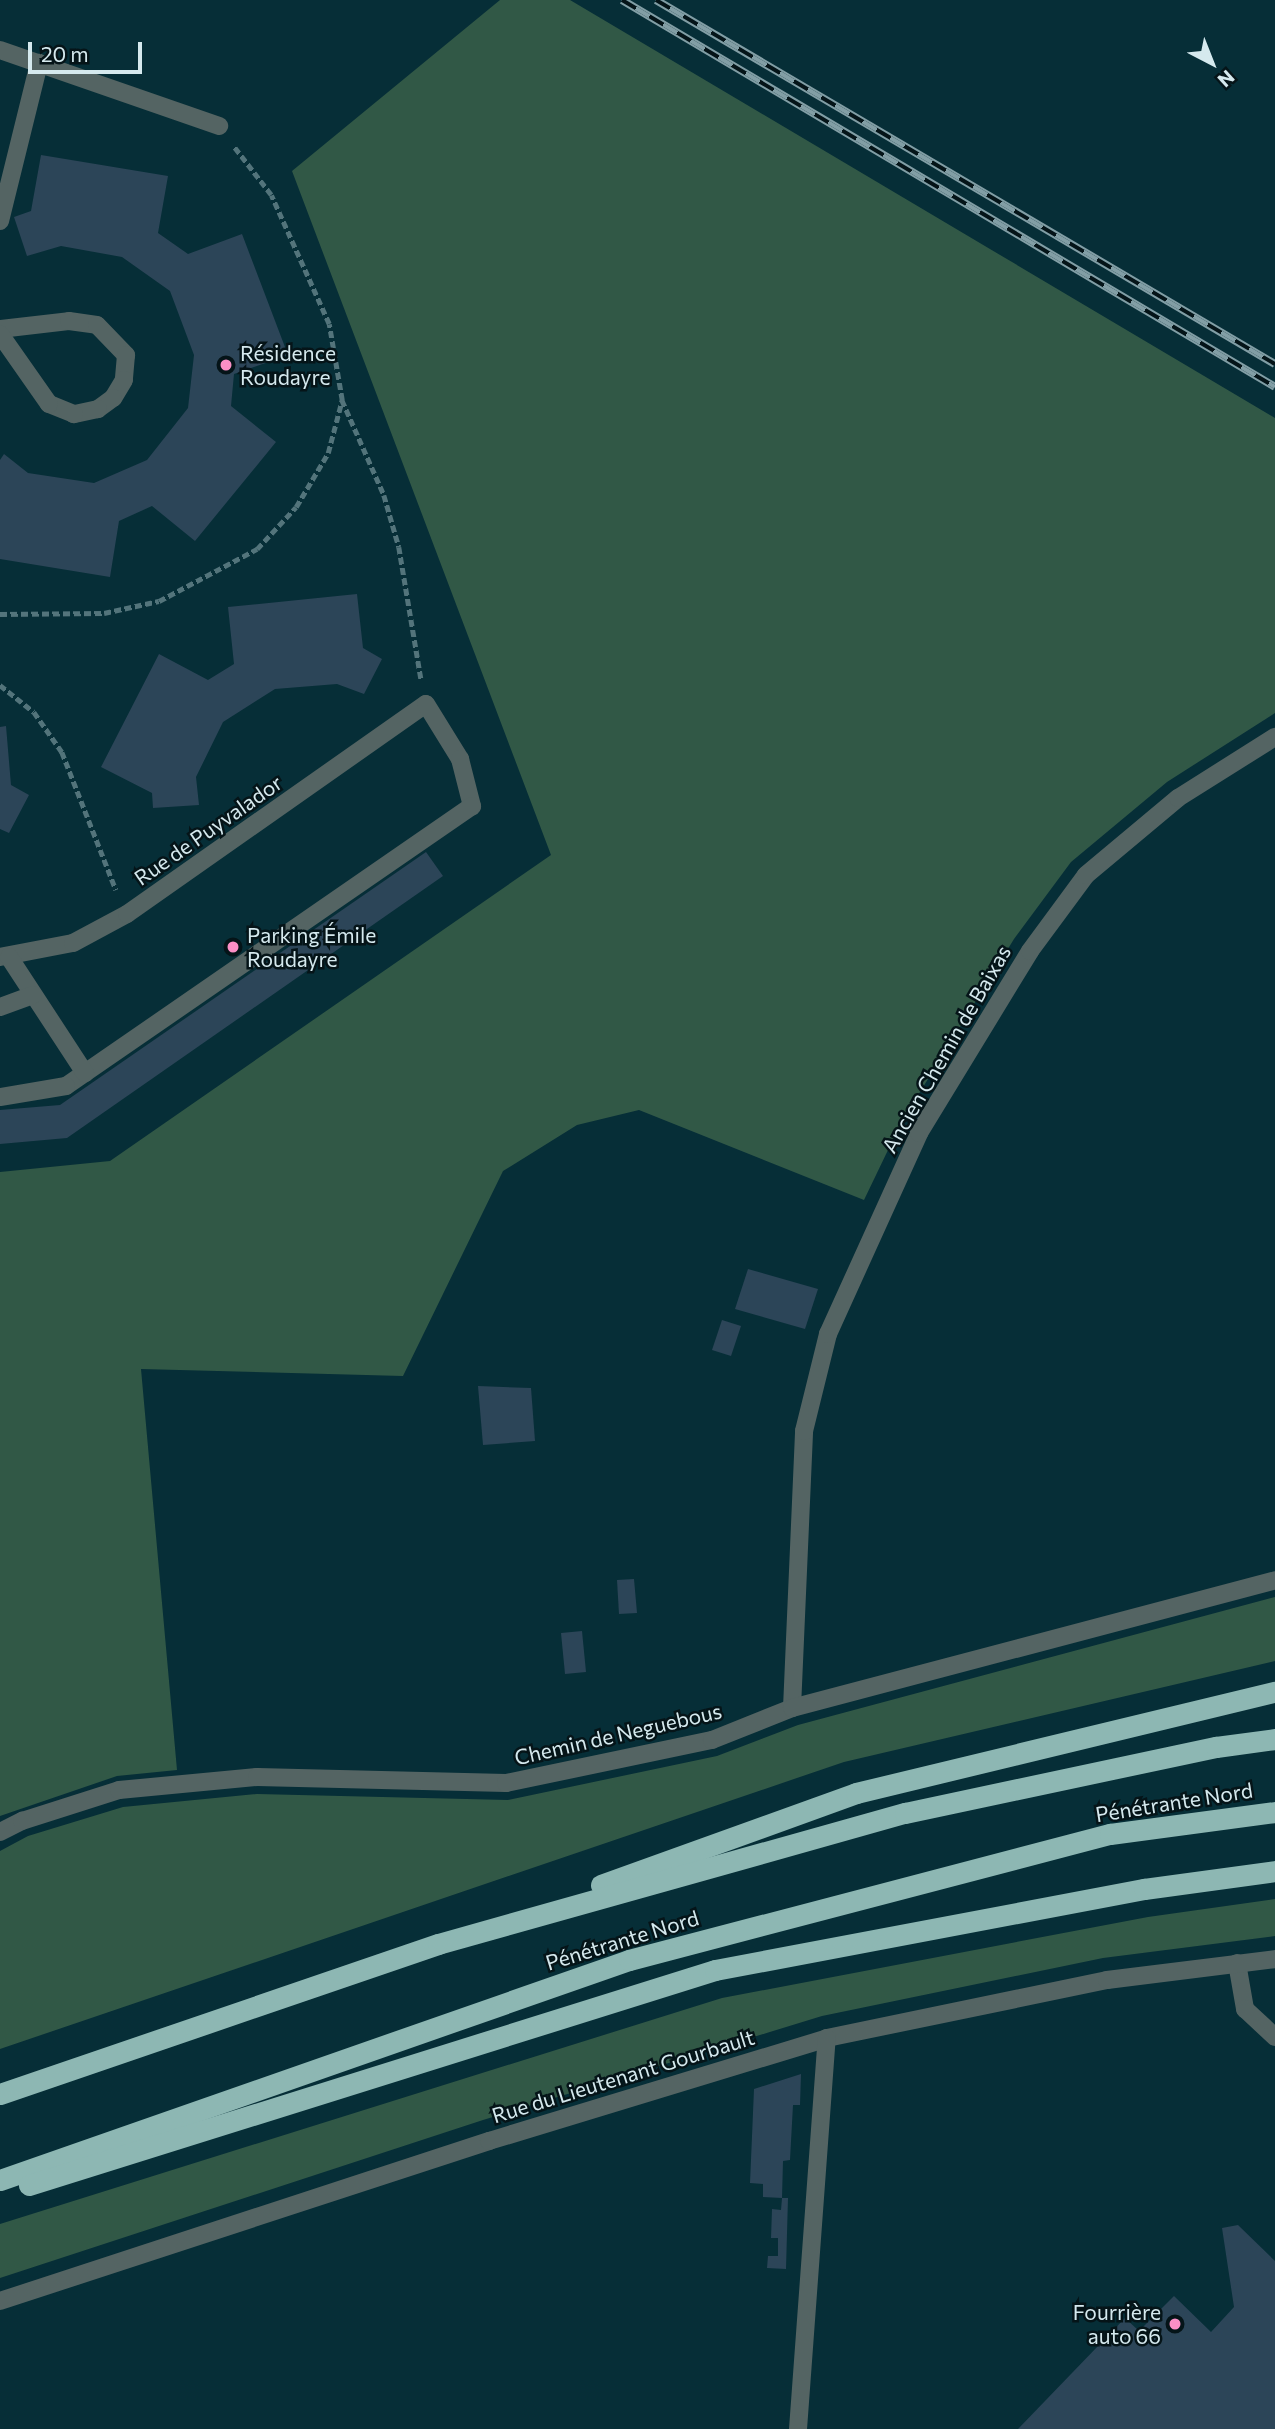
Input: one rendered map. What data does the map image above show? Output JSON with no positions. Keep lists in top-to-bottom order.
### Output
{
  "streets": {
    "highway": ["Pénétrante Nord"],
    "street": [
      "Rue de Puyvalador",
      "Ancien Chemin de Baixas",
      "Chemin de Neguebous",
      "Rue du Lieutenant Gourbault"
    ]
  },
  "crossings": [
    ["Ancien Chemin de Baixas", "Chemin de Neguebous"]
  ],
  "places": ["Résidence Roudayre", "Parking Émile Roudayre", "Fourrière auto 66"],
  "scale_bar": "20 m",
  "north": "bottom right"
}
